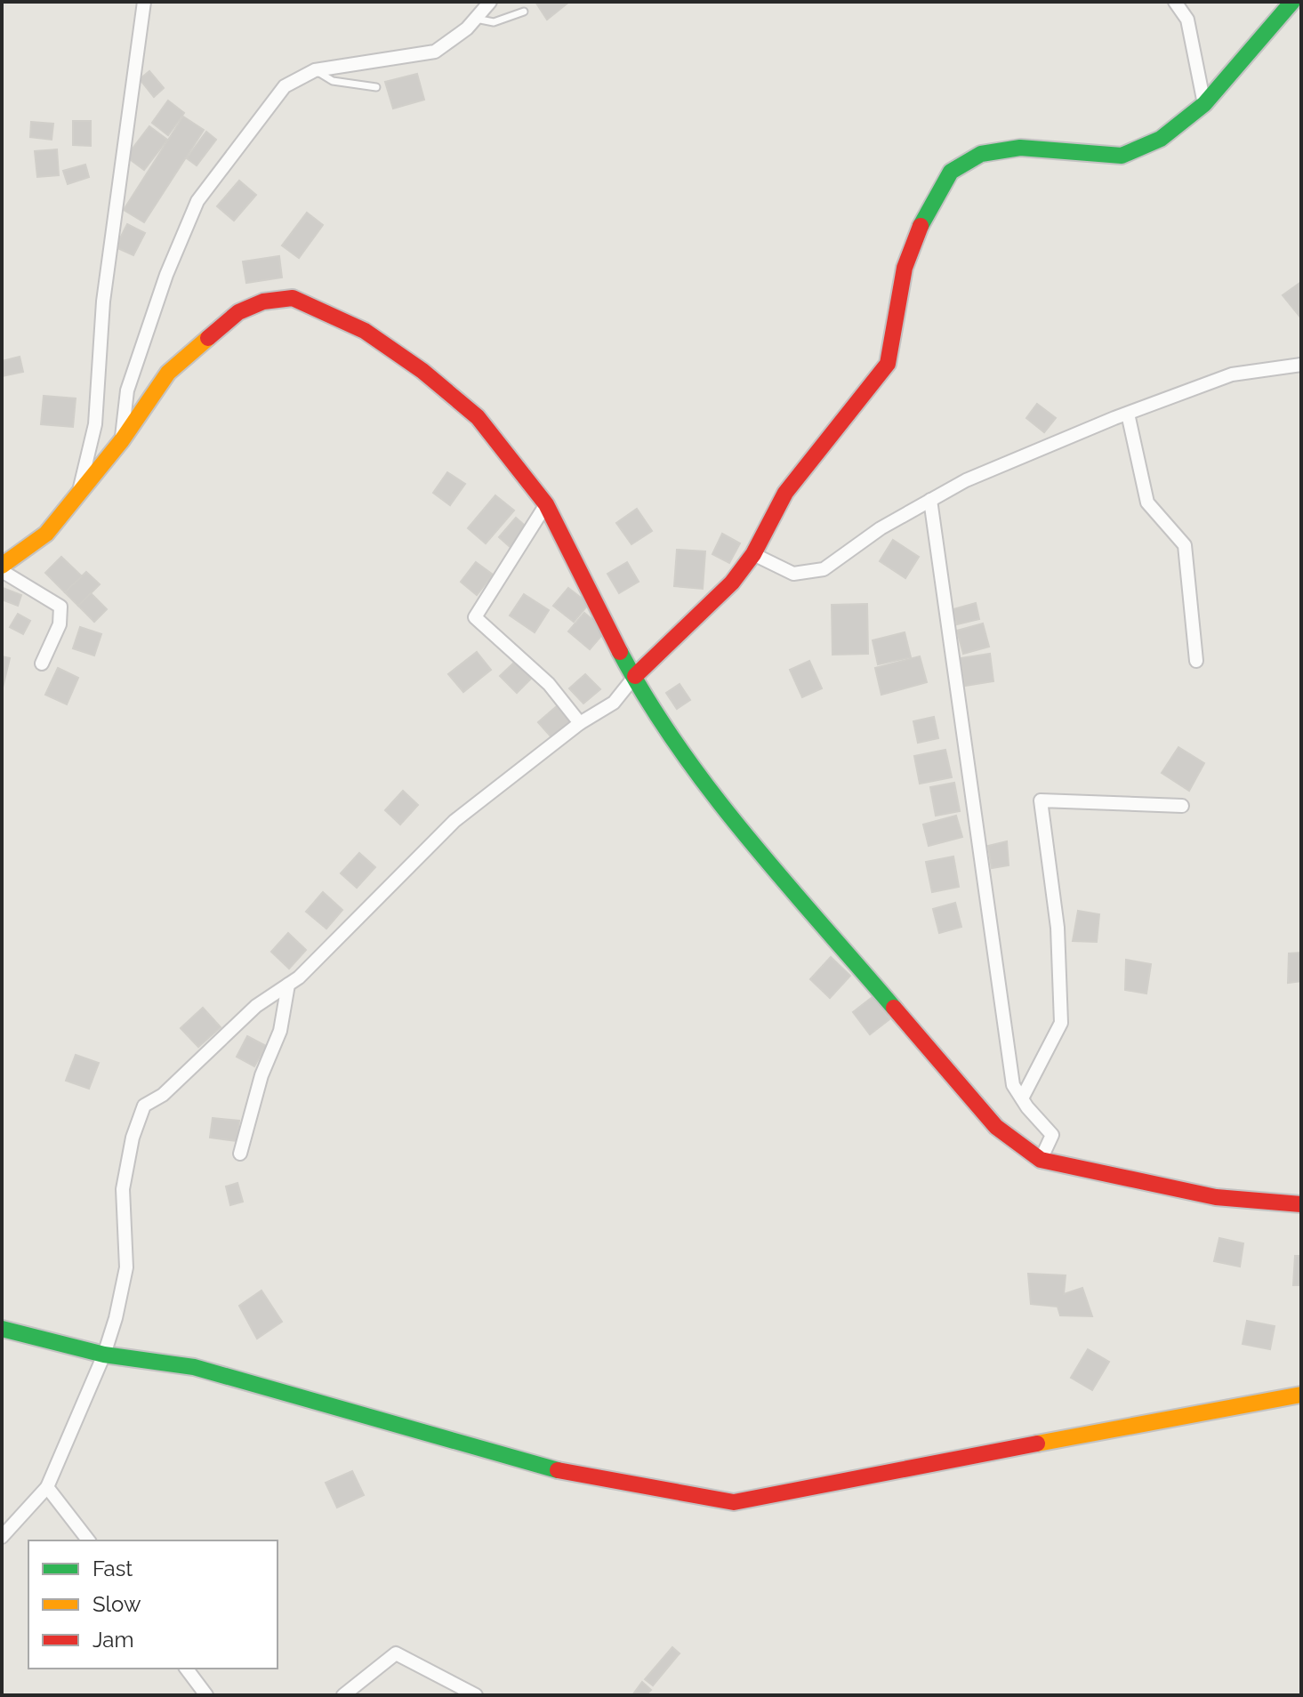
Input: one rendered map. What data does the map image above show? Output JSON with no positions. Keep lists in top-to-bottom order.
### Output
{
  "legend": ["Fast", "Slow", "Jam"]
}
